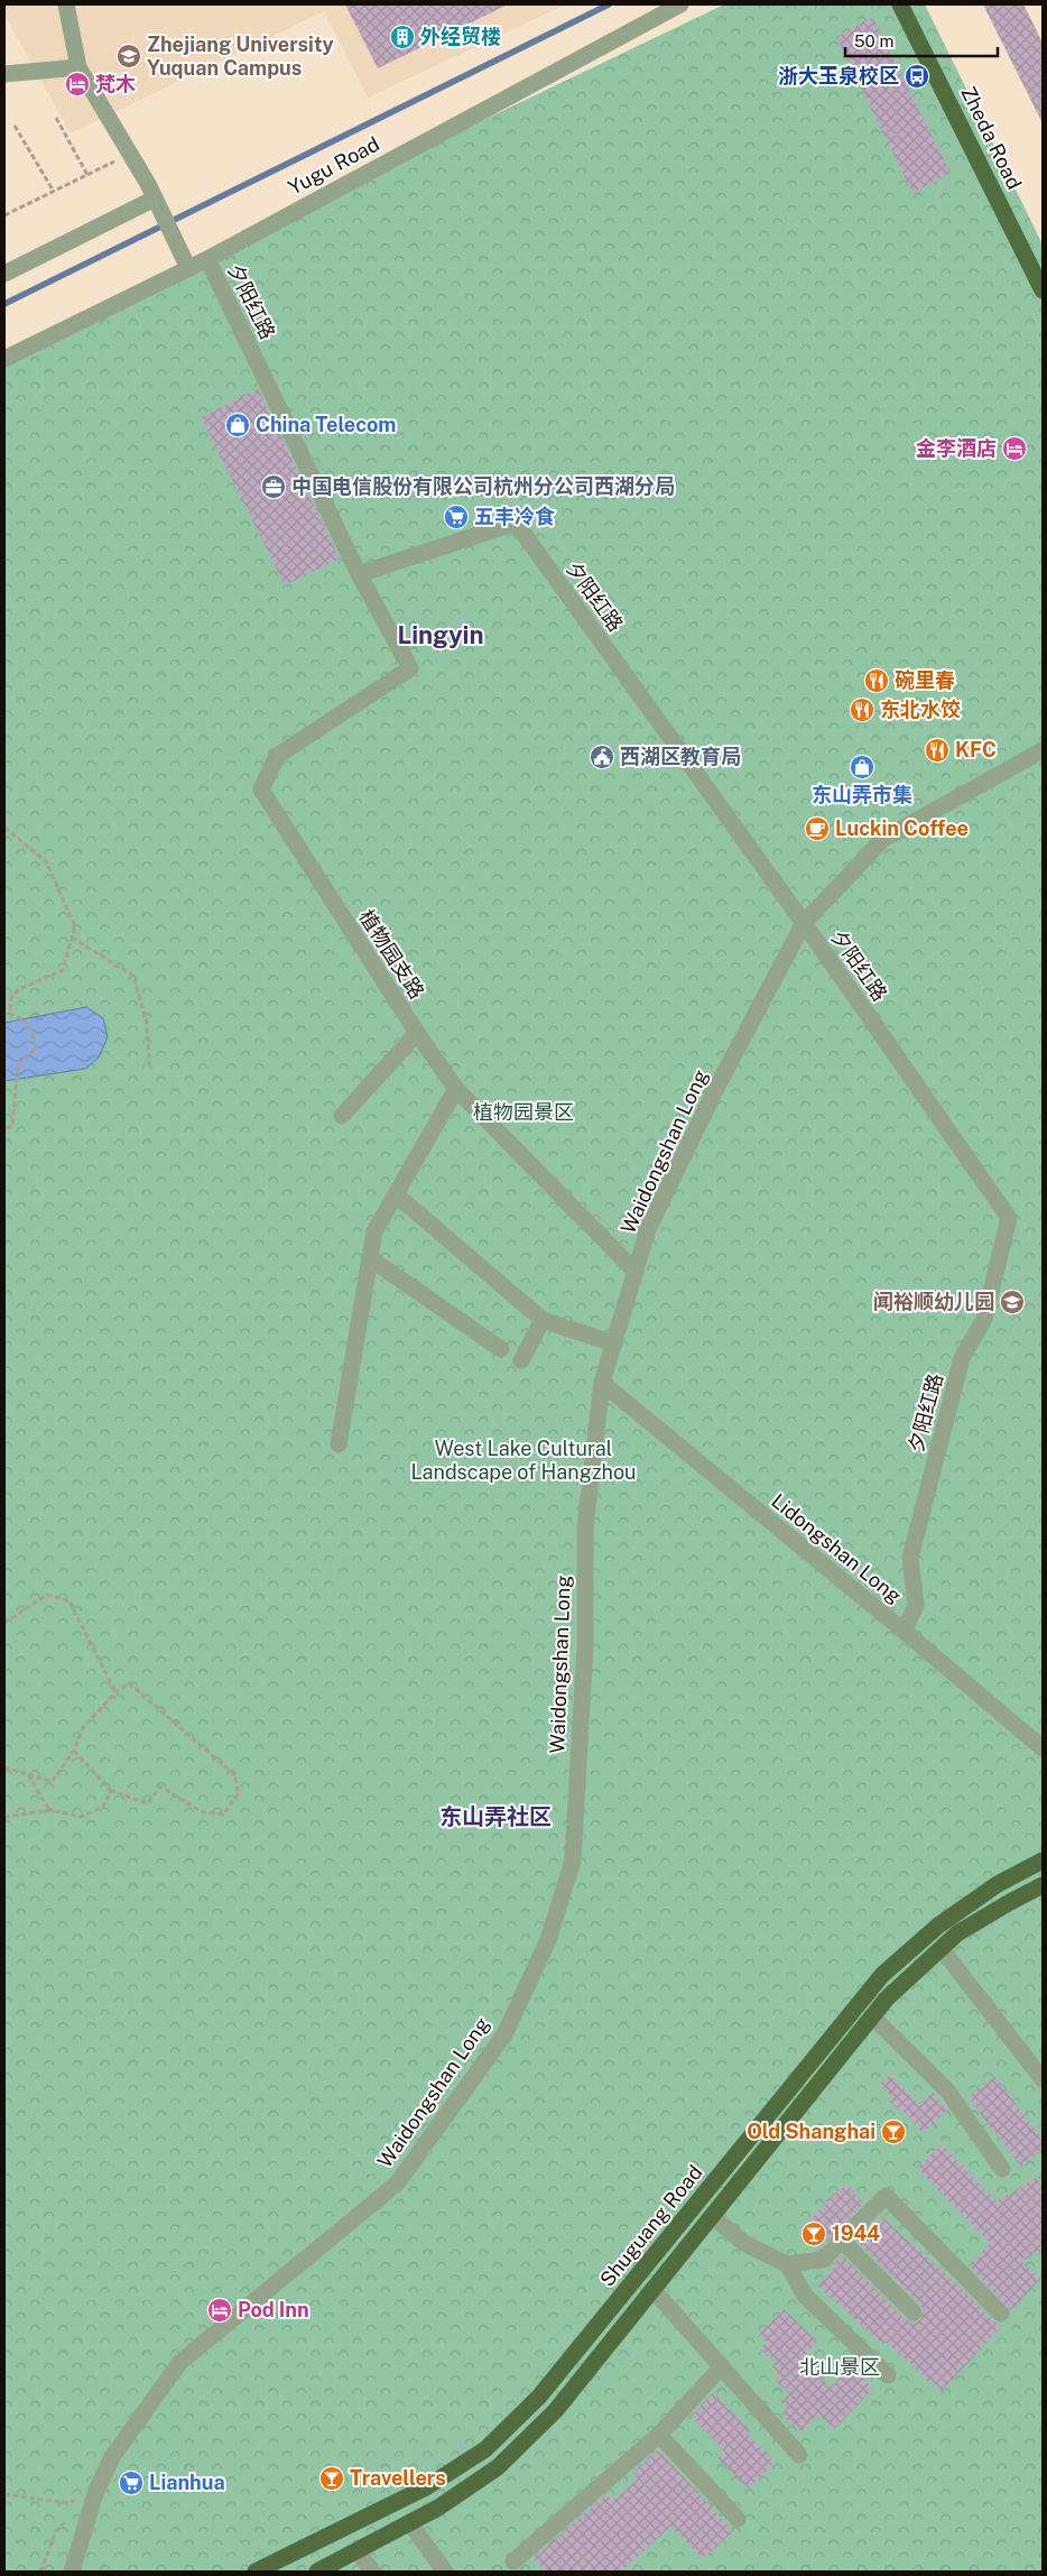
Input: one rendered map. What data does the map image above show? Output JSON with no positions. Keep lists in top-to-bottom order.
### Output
{
  "streets": {
    "main road": ["Zheda Road", "Shuguang Road"],
    "street": [
      "Yugu Road",
      "夕阳红路",
      "植物园支路",
      "Waidongshan Long",
      "Lidongshan Long"
    ]
  },
  "crossings": [
    ["Yugu Road", "夕阳红路"],
    ["夕阳红路", "植物园支路"],
    ["夕阳红路", "Waidongshan Long"],
    ["夕阳红路", "Lidongshan Long"],
    ["植物园支路", "Waidongshan Long"],
    ["Waidongshan Long", "Lidongshan Long"]
  ],
  "districts": ["Lingyin", "东山弄社区"],
  "parks": ["植物园景区", "West Lake Cultural Landscape of Hangzhou", "北山景区"],
  "places": {
    "building": ["外经贸楼"],
    "school or university": ["Zhejiang University Yuquan Campus", "闻裕顺幼儿园"],
    "bus stop": ["浙大玉泉校区"],
    "hotel": ["梵木", "金李酒店", "Pod Inn"],
    "shop": ["China Telecom", "东山弄市集"],
    "office": ["中国电信股份有限公司杭州分公司西湖分局"],
    "supermarket": ["五丰冷食", "Lianhua"],
    "restaurant": ["碗里春", "东北水饺", "KFC"],
    "public building": ["西湖区教育局"],
    "cafe": ["Luckin Coffee"],
    "bar": ["Old Shanghai", "1944", "Travellers"]
  },
  "scale_bar": "50 m"
}
